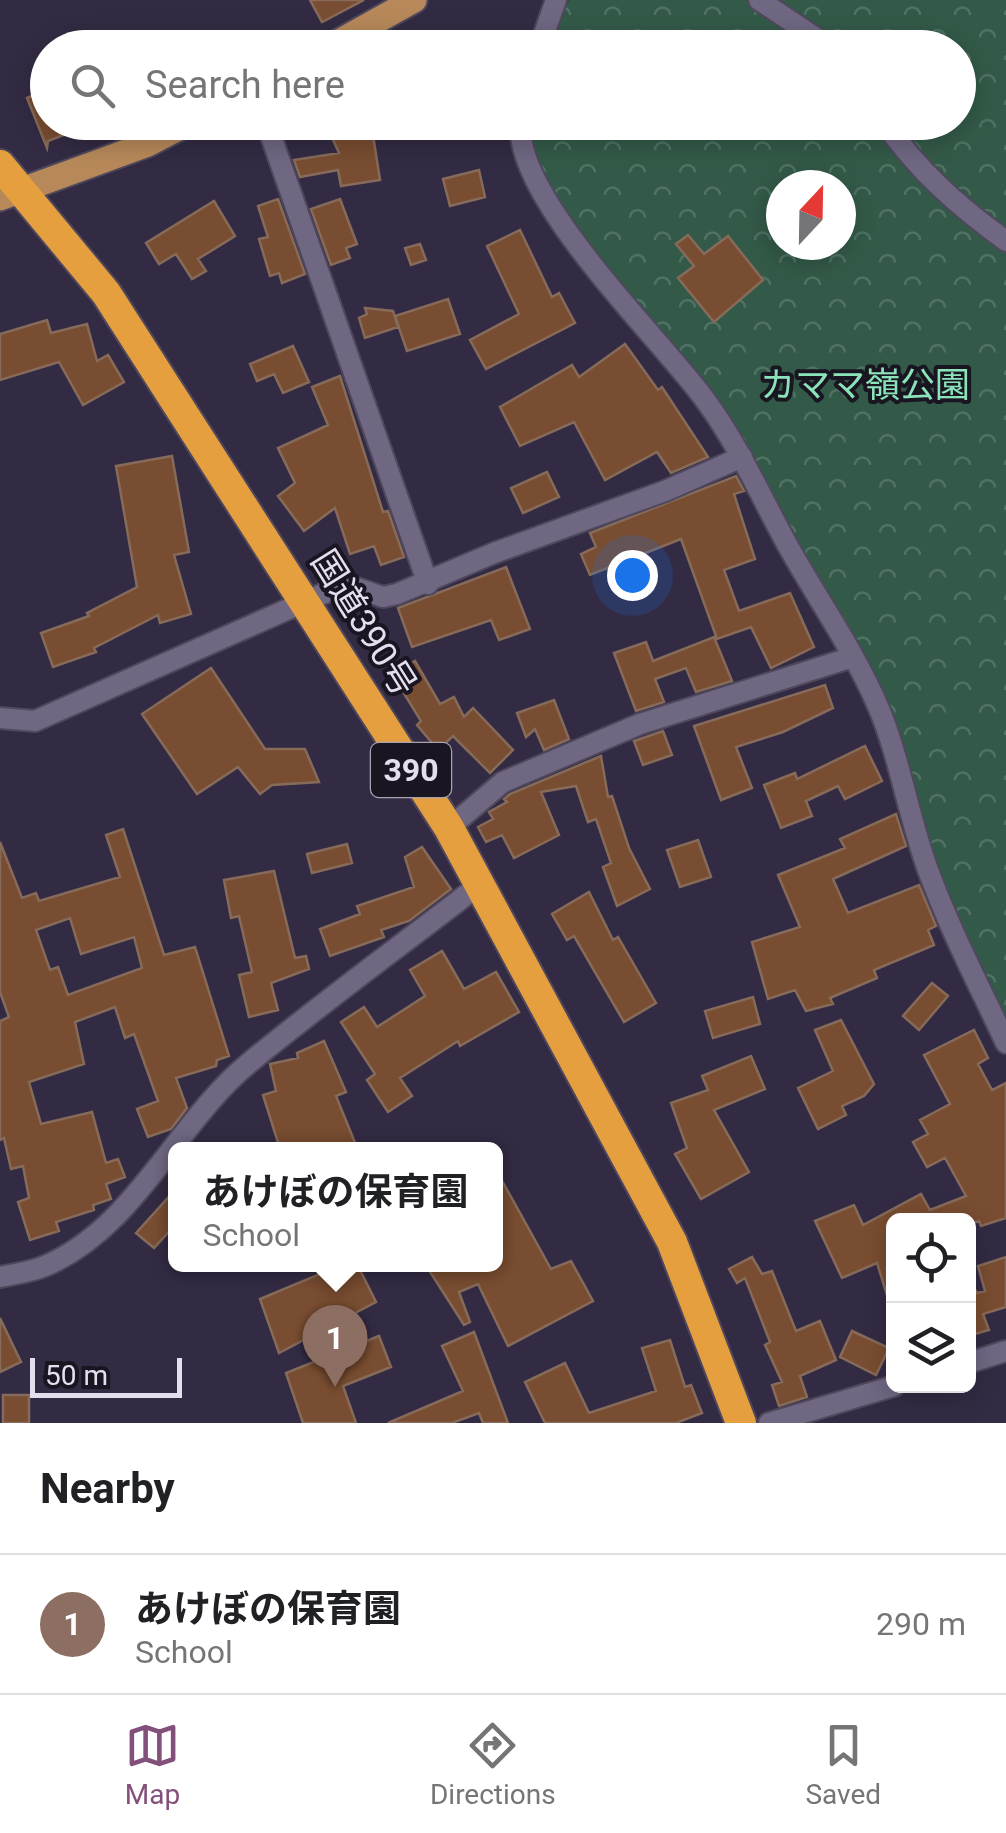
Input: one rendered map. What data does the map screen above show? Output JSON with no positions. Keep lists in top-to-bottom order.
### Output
{
  "streets": {
    "highway": ["国道390号", "390"]
  },
  "parks": ["カママ嶺公園"],
  "scale_bar": "50 m",
  "north": "top",
  "page": {
    "search": "Search here",
    "popup": ["あけぼの保育園", "School"],
    "pins": "1",
    "scale": "50 m",
    "heading": "Nearby",
    "list": [
      {
        "mark": "1",
        "name": "あけぼの保育園",
        "note": "School",
        "value": "290 m"
      }
    ],
    "nav": ["Map", "Directions", "Saved"]
  }
}
